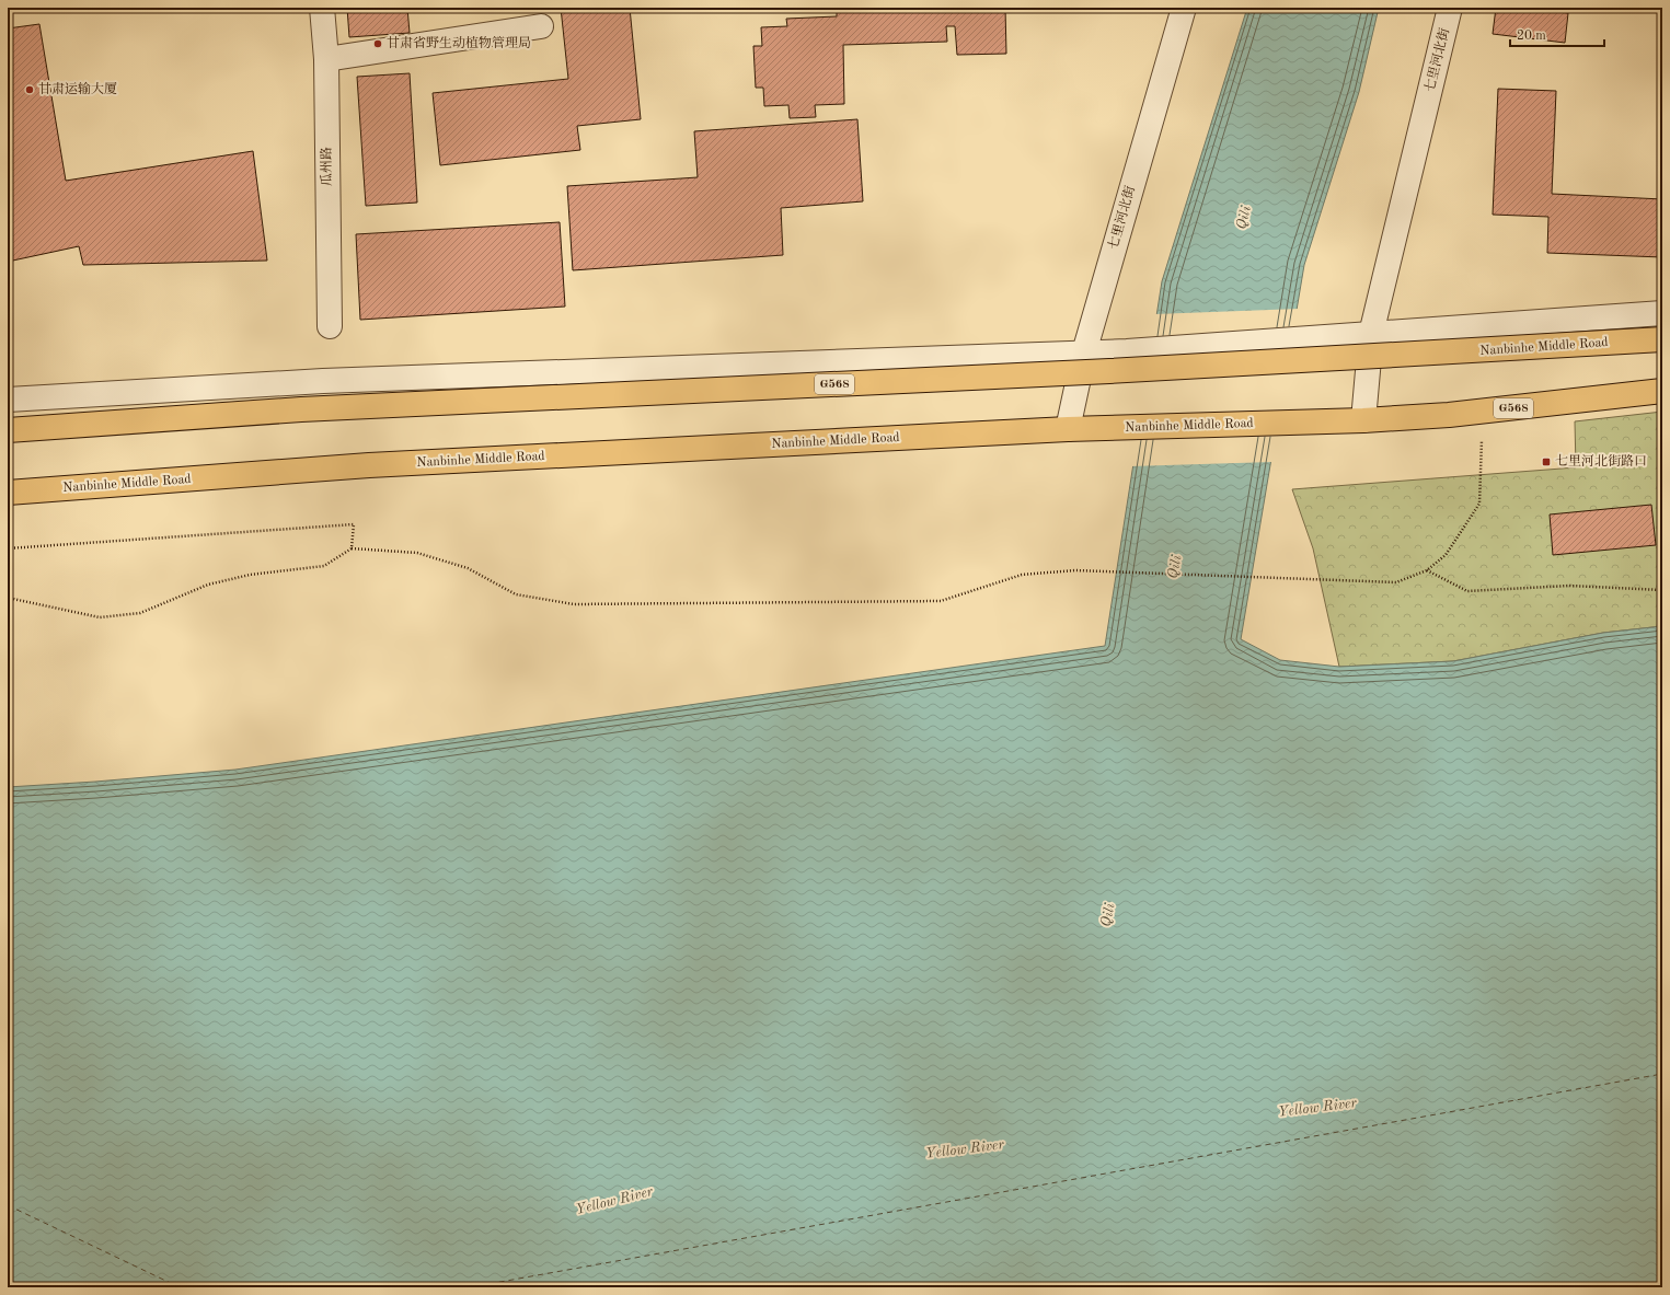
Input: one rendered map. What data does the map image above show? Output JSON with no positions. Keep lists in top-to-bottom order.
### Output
{
  "streets": {
    "highway": ["Nanbinhe Middle Road", "G568"],
    "street": ["七里河北街", "瓜州路"]
  },
  "crossings": [
    ["七里河北街", "Nanbinhe Middle Road"]
  ],
  "water": ["Qili", "Yellow River"],
  "places": {
    "other": ["甘肃省野生动植物管理局", "甘肃运输大厦"],
    "transit": ["七里河北街路口"]
  },
  "scale_bar": "20 m"
}
